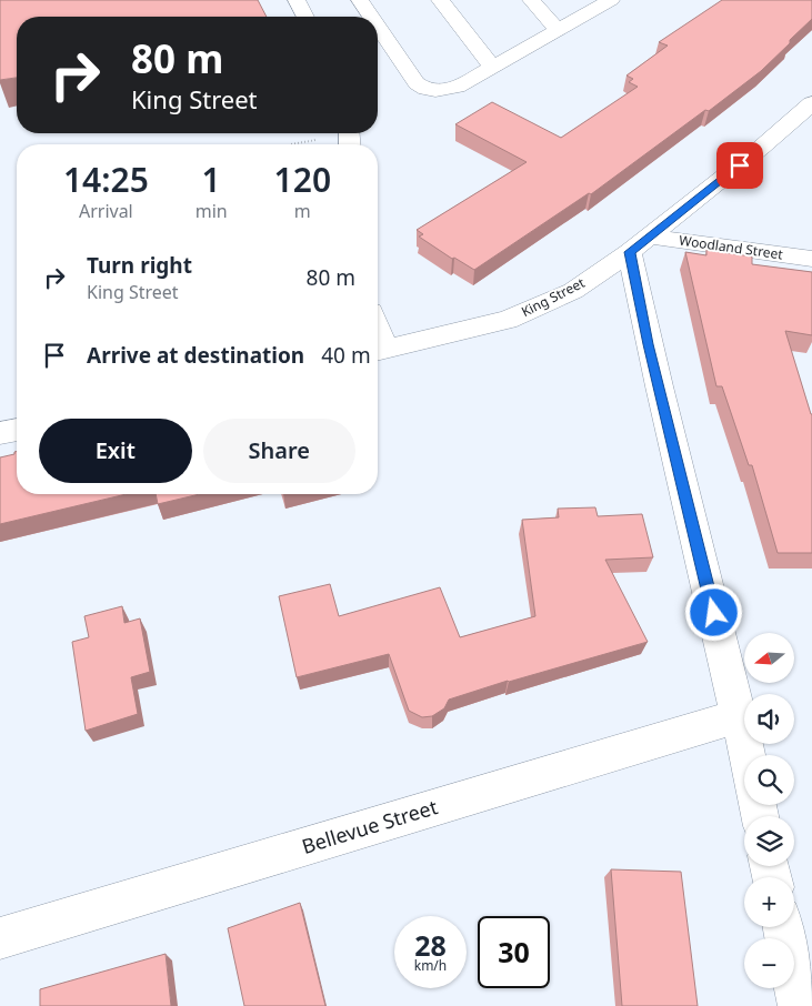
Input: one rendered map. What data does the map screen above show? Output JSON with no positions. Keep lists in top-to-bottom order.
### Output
{
  "streets": {
    "street": ["Woodland Street", "King Street", "Bellevue Street"]
  },
  "crossings": [
    ["Woodland Street", "King Street"]
  ],
  "north": "left",
  "page": {
    "turn": ["80 m", "King Street"],
    "eta": [
      "14:25",
      "Arrival",
      "1",
      "min",
      "120",
      "m"
    ],
    "list": [
      {
        "name": "Turn right",
        "note": "King Street",
        "value": "80 m"
      },
      {
        "name": "Arrive at destination",
        "value": "40 m"
      }
    ],
    "buttons": ["Exit", "Share"],
    "map_buttons": ["+", "−"],
    "speed": "28 km/h",
    "limit": "30"
  }
}
